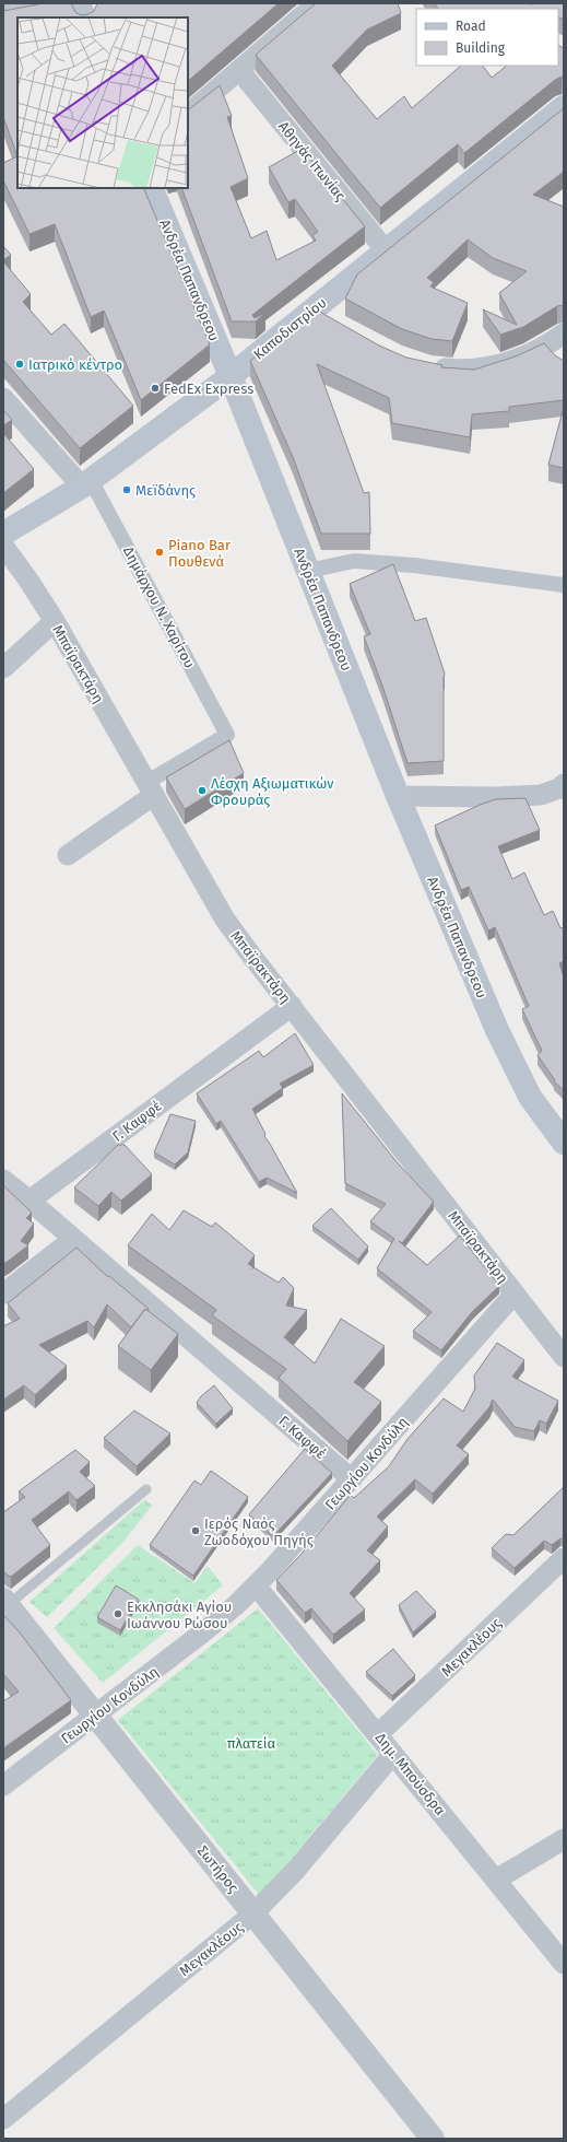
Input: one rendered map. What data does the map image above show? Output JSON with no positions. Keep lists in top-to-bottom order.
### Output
{
  "streets": {
    "main road": ["Ανδρέα Παπανδρεου", "Καποδιστρίου"],
    "street": [
      "Αθηνάς Ιτωνίας",
      "Δημάρχου Ν. Χαρίτου",
      "Μπαϊρακτάρη",
      "Γ. Καφφέ",
      "Γεωργίου Κονδύλη",
      "Μεγακλέους",
      "Δημ. Μπούσδρα",
      "Σωτήρος"
    ]
  },
  "crossings": [
    ["Αθηνάς Ιτωνίας", "Καποδιστρίου"],
    ["Ανδρέα Παπανδρεου", "Καποδιστρίου"],
    ["Καποδιστρίου", "Δημάρχου Ν. Χαρίτου"],
    ["Δημάρχου Ν. Χαρίτου", "Μπαϊρακτάρη"],
    ["Μπαϊρακτάρη", "Γ. Καφφέ"],
    ["Μπαϊρακτάρη", "Γεωργίου Κονδύλη"],
    ["Γ. Καφφέ", "Γεωργίου Κονδύλη"],
    ["Γεωργίου Κονδύλη", "Δημ. Μπούσδρα"],
    ["Γεωργίου Κονδύλη", "Σωτήρος"],
    ["Μεγακλέους", "Δημ. Μπούσδρα"],
    ["Μεγακλέους", "Σωτήρος"]
  ],
  "parks": ["πλατεία"],
  "places": [
    "Ιατρικό κέντρο",
    "FedEx Express",
    "Μεϊδάνης",
    "Piano Bar Πουθενά",
    "Λέσχη Αξιωματικών Φρουράς",
    "Ιερός Ναός Ζωοδόχου Πηγής",
    "Εκκλησάκι Αγίου Ιωάννου Ρώσου"
  ],
  "legend": ["Road", "Building"]
}
